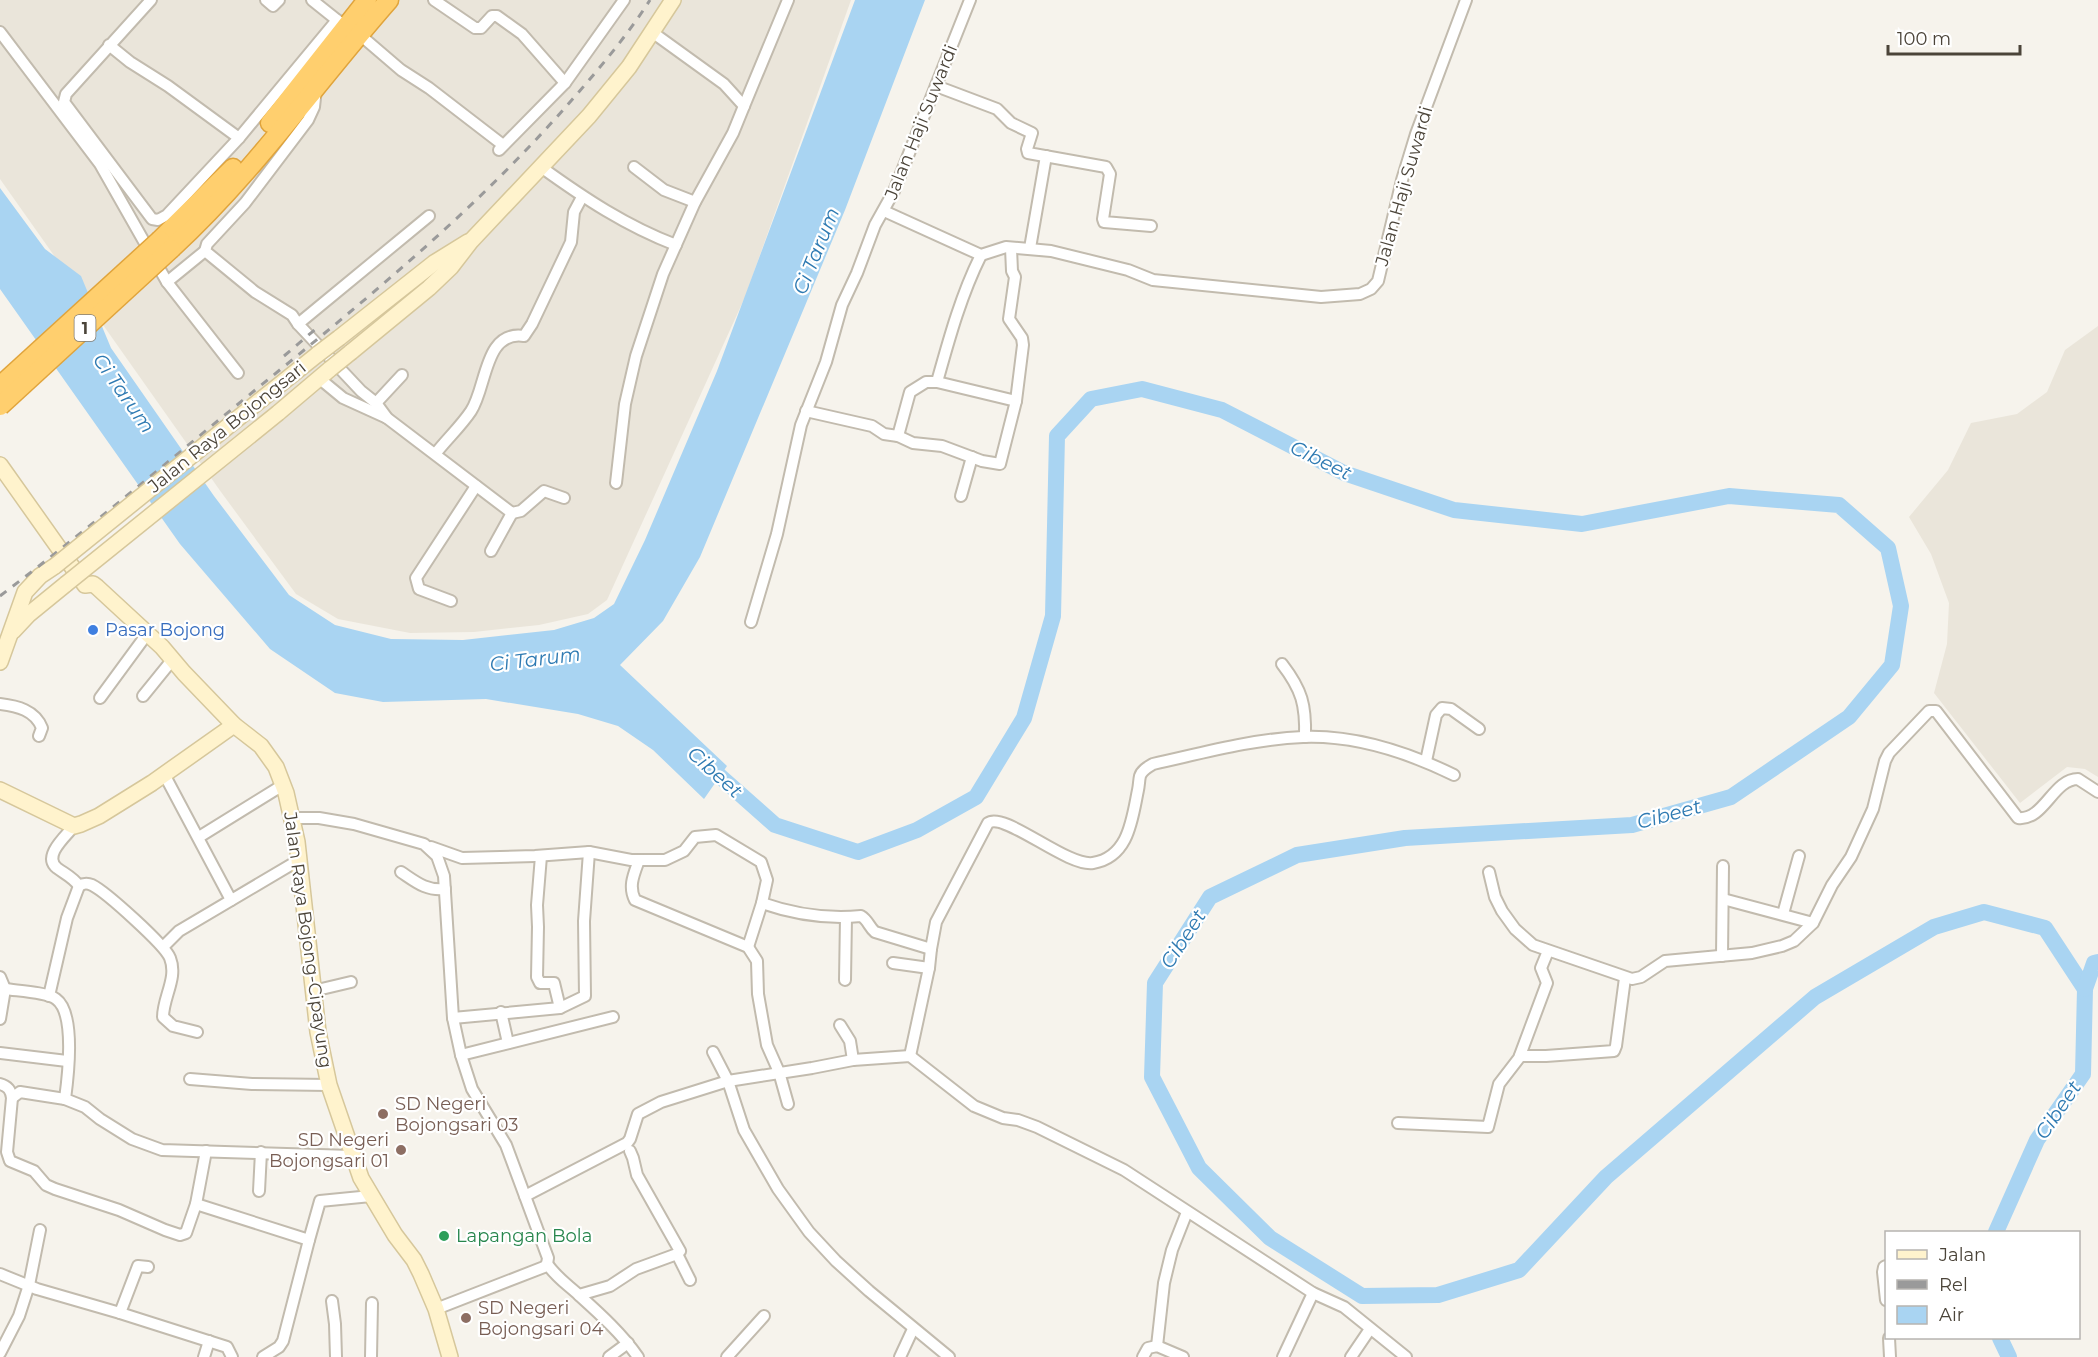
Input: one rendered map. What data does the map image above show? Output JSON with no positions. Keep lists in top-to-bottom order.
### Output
{
  "streets": {
    "highway": ["1"],
    "street": ["Jalan Haji Suwardi", "Jalan Raya Bojongsari", "Jalan Raya Bojong-Cipayung"]
  },
  "water": ["Ci Tarum", "Cibeet"],
  "places": [
    "Pasar Bojong",
    "SD Negeri Bojongsari 03",
    "SD Negeri Bojongsari 01",
    "Lapangan Bola",
    "SD Negeri Bojongsari 04"
  ],
  "legend": ["Jalan", "Rel", "Air"],
  "scale_bar": "100 m"
}
